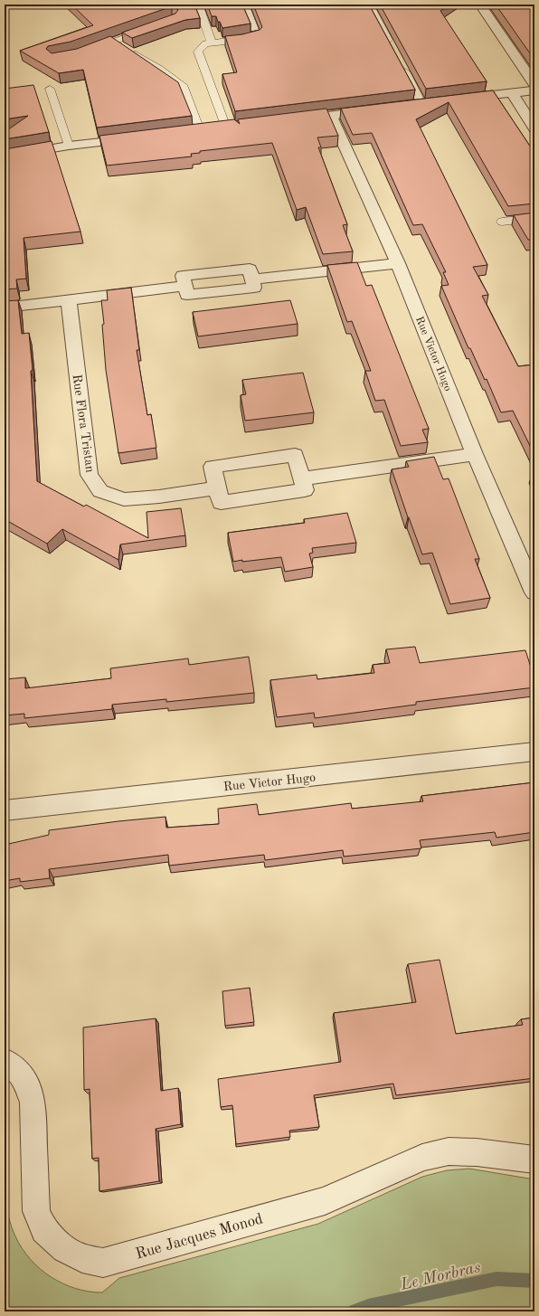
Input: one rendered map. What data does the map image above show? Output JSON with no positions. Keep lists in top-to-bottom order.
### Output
{
  "streets": {
    "street": ["Rue Victor Hugo", "Rue Flora Tristan", "Rue Jacques Monod"]
  },
  "water": ["Le Morbras"]
}
